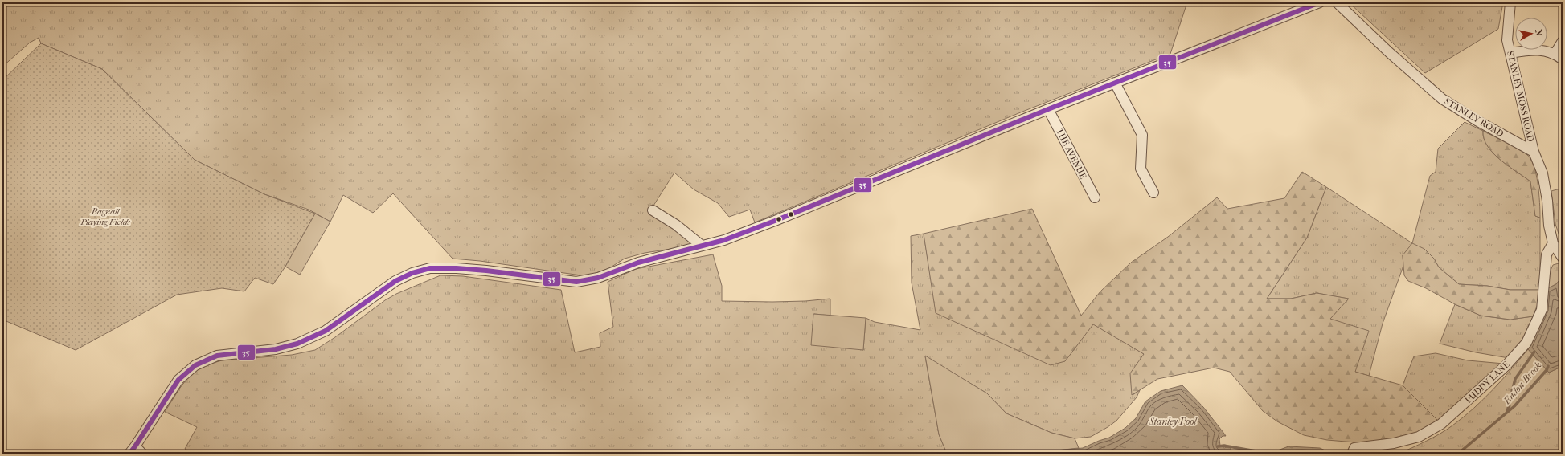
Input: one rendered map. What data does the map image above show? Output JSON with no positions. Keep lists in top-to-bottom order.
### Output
{
  "streets": {
    "street": [
      "STANLEY MOSS ROAD",
      "STANLEY ROAD",
      "THE AVENUE",
      "PUDDY LANE"
    ]
  },
  "crossings": [
    ["STANLEY MOSS ROAD", "STANLEY ROAD"]
  ],
  "water": ["Endon Brook", "Stanley Pool"],
  "parks": ["Bagnall Playing Fields"],
  "lines": ["transit line 35"],
  "north": "right"
}
